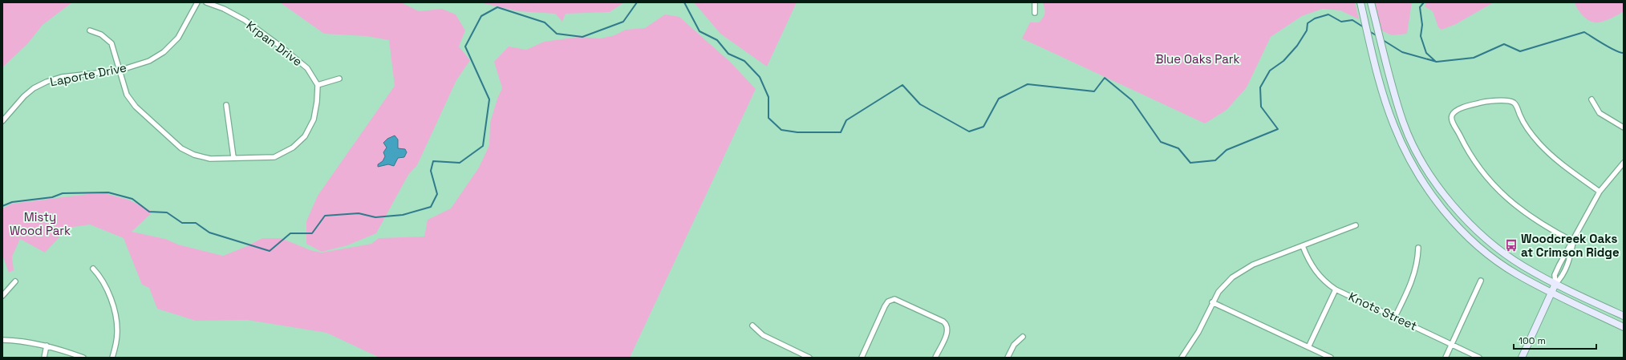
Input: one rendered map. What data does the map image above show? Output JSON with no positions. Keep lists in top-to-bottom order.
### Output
{
  "streets": {
    "street": ["Krpan Drive", "Laporte Drive", "Knots Street"]
  },
  "parks": ["Blue Oaks Park", "Misty Wood Park"],
  "places": {
    "bus stop": ["Woodcreek Oaks at Crimson Ridge"]
  },
  "scale_bar": "100 m"
}
